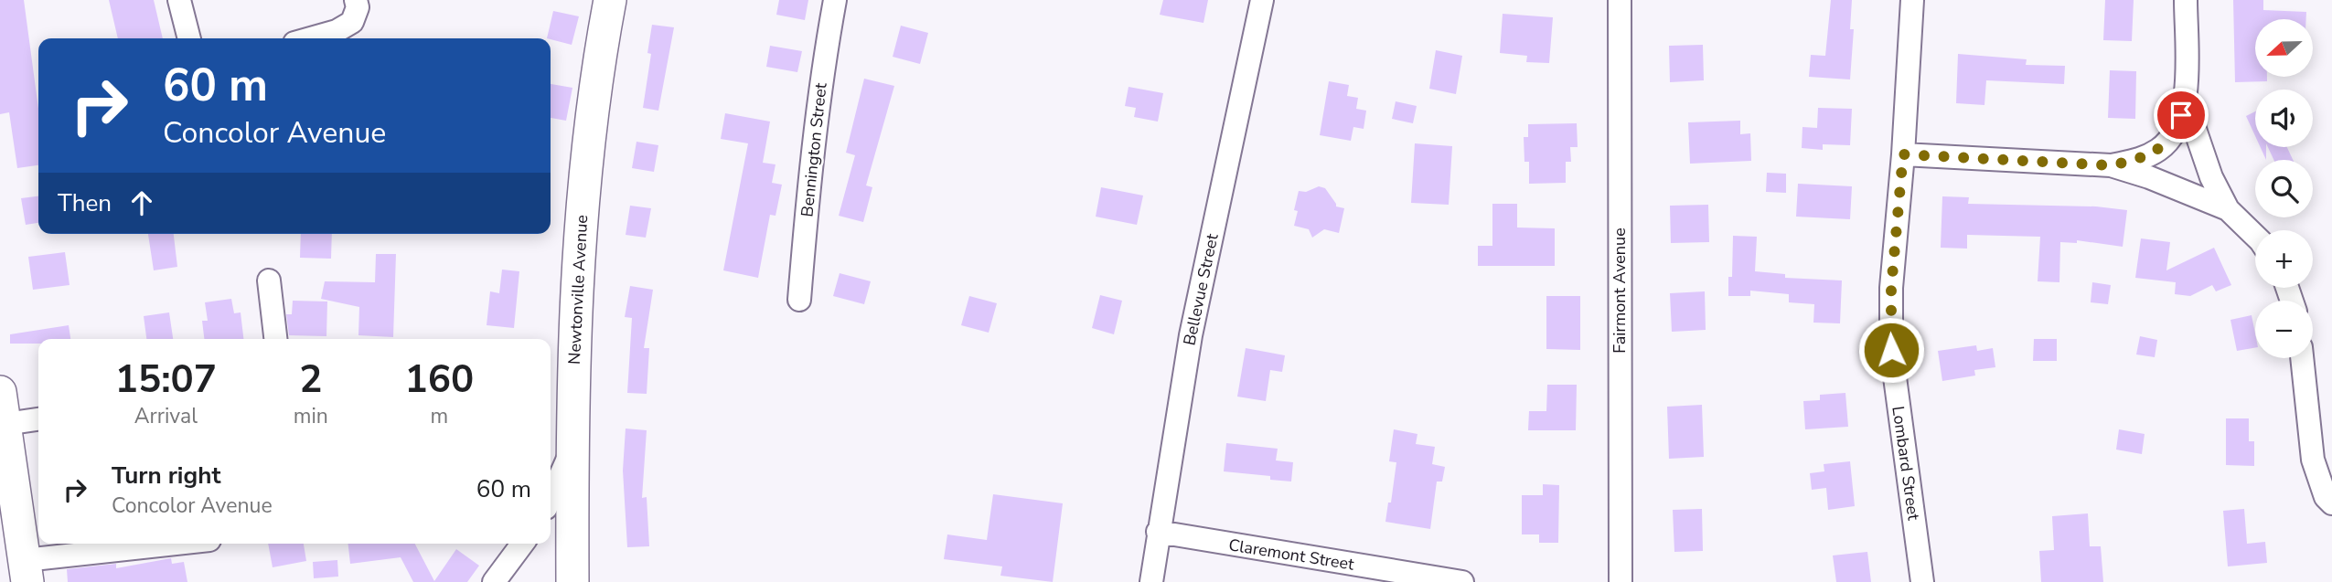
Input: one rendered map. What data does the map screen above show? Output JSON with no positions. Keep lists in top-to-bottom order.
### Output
{
  "streets": {
    "main road": ["Newtonville Avenue"],
    "street": [
      "Bennington Street",
      "Bellevue Street",
      "Fairmont Avenue",
      "Lombard Street",
      "Claremont Street"
    ]
  },
  "crossings": [
    ["Bellevue Street", "Claremont Street"]
  ],
  "north": "left",
  "page": {
    "map_buttons": ["+", "−"],
    "turn": ["60 m", "Concolor Avenue"],
    "then": "Then",
    "eta": [
      "15:07",
      "Arrival",
      "2",
      "min",
      "160",
      "m"
    ],
    "list": [
      {
        "name": "Turn right",
        "note": "Concolor Avenue",
        "value": "60 m"
      }
    ]
  }
}
